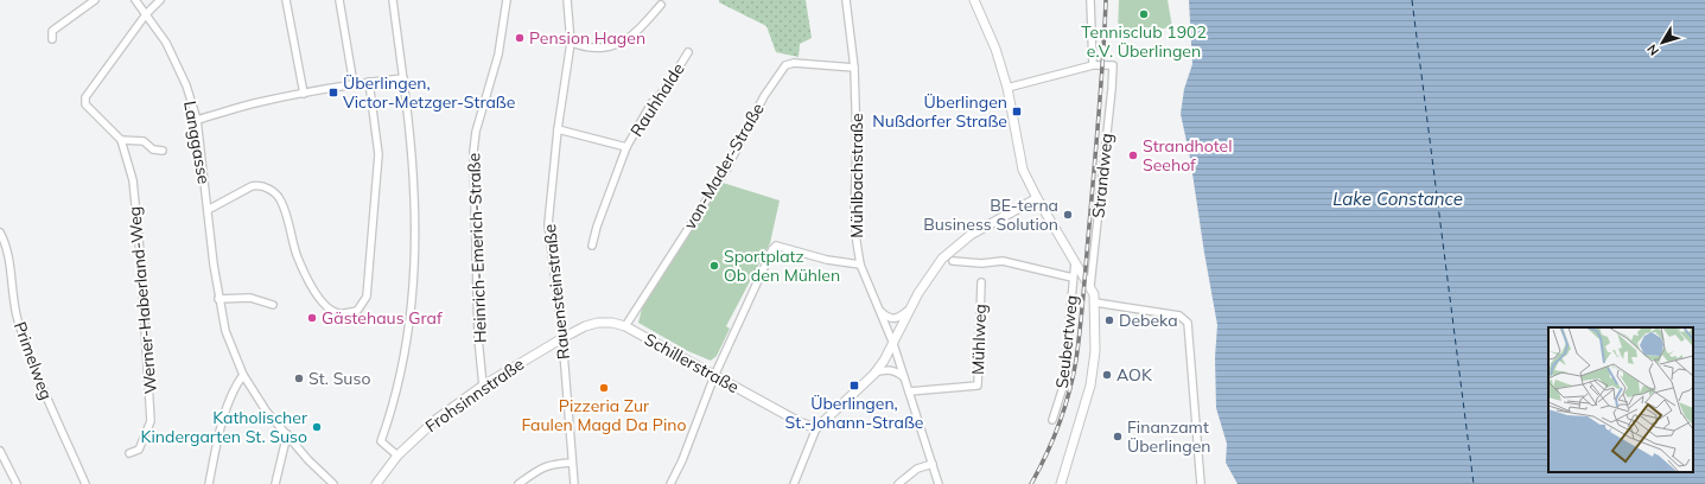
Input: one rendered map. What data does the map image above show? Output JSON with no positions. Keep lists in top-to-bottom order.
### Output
{
  "streets": {
    "street": [
      "Rauhhalde",
      "Langgasse",
      "von-Mader-Straße",
      "Mühlbachstraße",
      "Strandweg",
      "Heinrich-Emerich-Straße",
      "Rauensteinstraße",
      "Werner-Haberland-Weg",
      "Mühlweg",
      "Seubertweg",
      "Primelweg",
      "Schillerstraße",
      "Frohsinnstraße"
    ]
  },
  "crossings": [
    ["Rauhhalde", "Rauensteinstraße"],
    ["Langgasse", "Werner-Haberland-Weg"],
    ["von-Mader-Straße", "Mühlbachstraße"],
    ["von-Mader-Straße", "Schillerstraße"],
    ["Mühlbachstraße", "Mühlweg"],
    ["Heinrich-Emerich-Straße", "Frohsinnstraße"],
    ["Rauensteinstraße", "Schillerstraße"],
    ["Rauensteinstraße", "Frohsinnstraße"],
    ["Schillerstraße", "Frohsinnstraße"]
  ],
  "water": ["Lake Constance"],
  "places": {
    "other": [
      "Tennisclub 1902 e.V. Überlingen",
      "Pension Hagen",
      "Strandhotel Seehof",
      "BE-terna Business Solution",
      "Sportplatz Ob den Mühlen",
      "Gästehaus Graf",
      "Debeka",
      "AOK",
      "St. Suso",
      "Pizzeria Zur Faulen Magd Da Pino",
      "Katholischer Kindergarten St. Suso",
      "Finanzamt Überlingen"
    ],
    "transit": ["Überlingen, Victor-Metzger-Straße", "Überlingen Nußdorfer Straße", "Überlingen, St.-Johann-Straße"]
  },
  "north": "bottom left"
}
